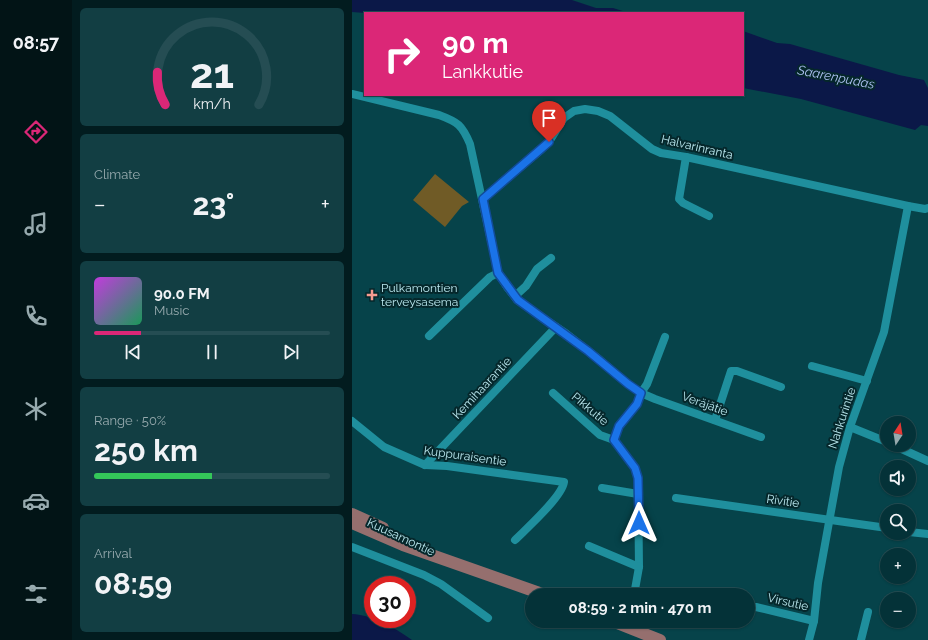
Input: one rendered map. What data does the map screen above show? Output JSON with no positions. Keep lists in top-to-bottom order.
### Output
{
  "streets": {
    "main road": ["Kuusamontie"],
    "street": [
      "Halvarinranta",
      "Kemihaarantie",
      "Veräjätie",
      "Pikkutie",
      "Nahkurintie",
      "Kuppuraisentie",
      "Rivitie",
      "Virsutie"
    ]
  },
  "crossings": [
    ["Halvarinranta", "Nahkurintie"],
    ["Kemihaarantie", "Veräjätie"],
    ["Kemihaarantie", "Kuppuraisentie"],
    ["Nahkurintie", "Rivitie"],
    ["Nahkurintie", "Virsutie"]
  ],
  "water": ["Saarenpudas"],
  "places": {
    "health": ["Pulkamontien terveysasema"]
  },
  "north": "top",
  "page": {
    "tabs": "08:57",
    "turn": ["90 m", "Lankkutie"],
    "tile": [
      "Climate",
      ["Range · 50%", "250 km"],
      ["Arrival", "08:59"]
    ],
    "heat": ["−", "23°", "+"],
    "song": ["90.0 FM", "Music"],
    "map_buttons": ["+", "−"],
    "limit": "30",
    "trip": "08:59 · 2 min · 470 m",
    "gauge": ["21", "km/h"]
  }
}
